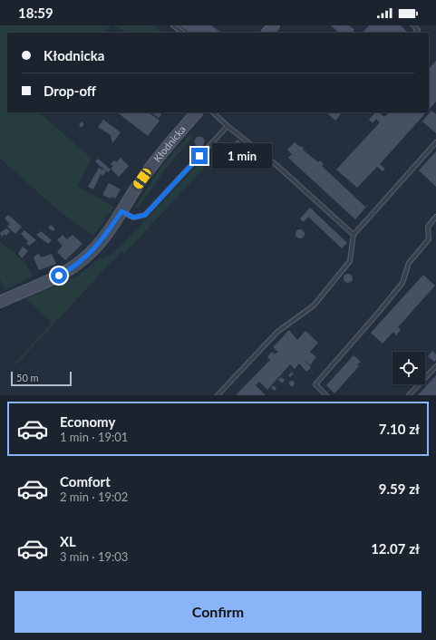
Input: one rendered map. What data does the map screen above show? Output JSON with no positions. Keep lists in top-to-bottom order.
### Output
{
  "streets": {
    "street": ["Kłodnicka"]
  },
  "scale_bar": "50 m",
  "page": {
    "status": "18:59",
    "banner": ["Kłodnicka", "Drop-off"],
    "bubble": "1 min",
    "scale": "50 m",
    "list": [
      {
        "name": "Economy",
        "note": "1 min · 19:01",
        "value": "7.10 zł"
      },
      {
        "name": "Comfort",
        "note": "2 min · 19:02",
        "value": "9.59 zł"
      },
      {
        "name": "XL",
        "note": "3 min · 19:03",
        "value": "12.07 zł"
      }
    ],
    "buttons": "Confirm"
  }
}
